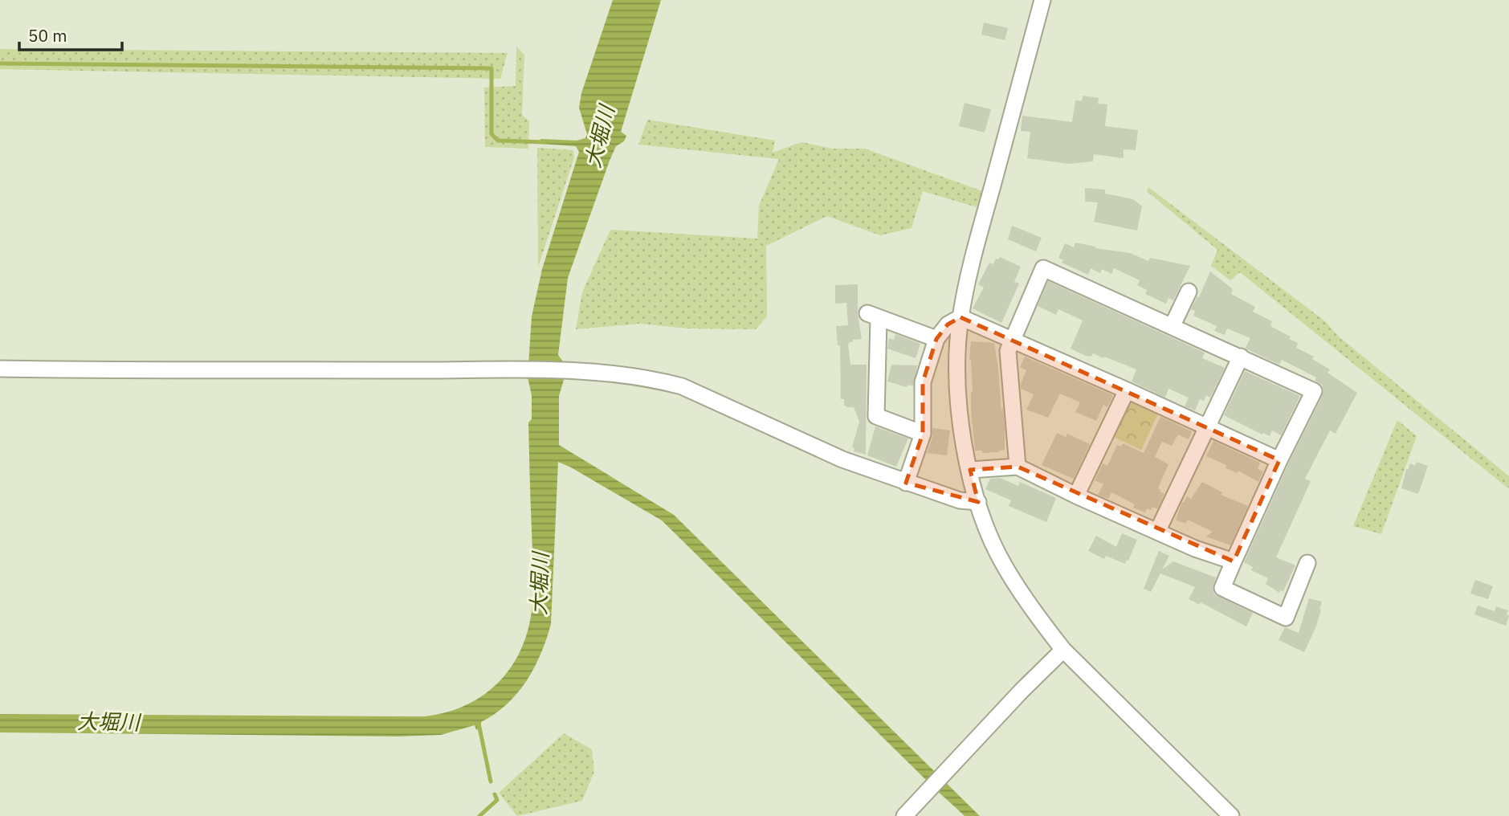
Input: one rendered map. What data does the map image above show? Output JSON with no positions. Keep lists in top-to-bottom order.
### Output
{
  "water": ["大堀川"],
  "scale_bar": "50 m"
}
